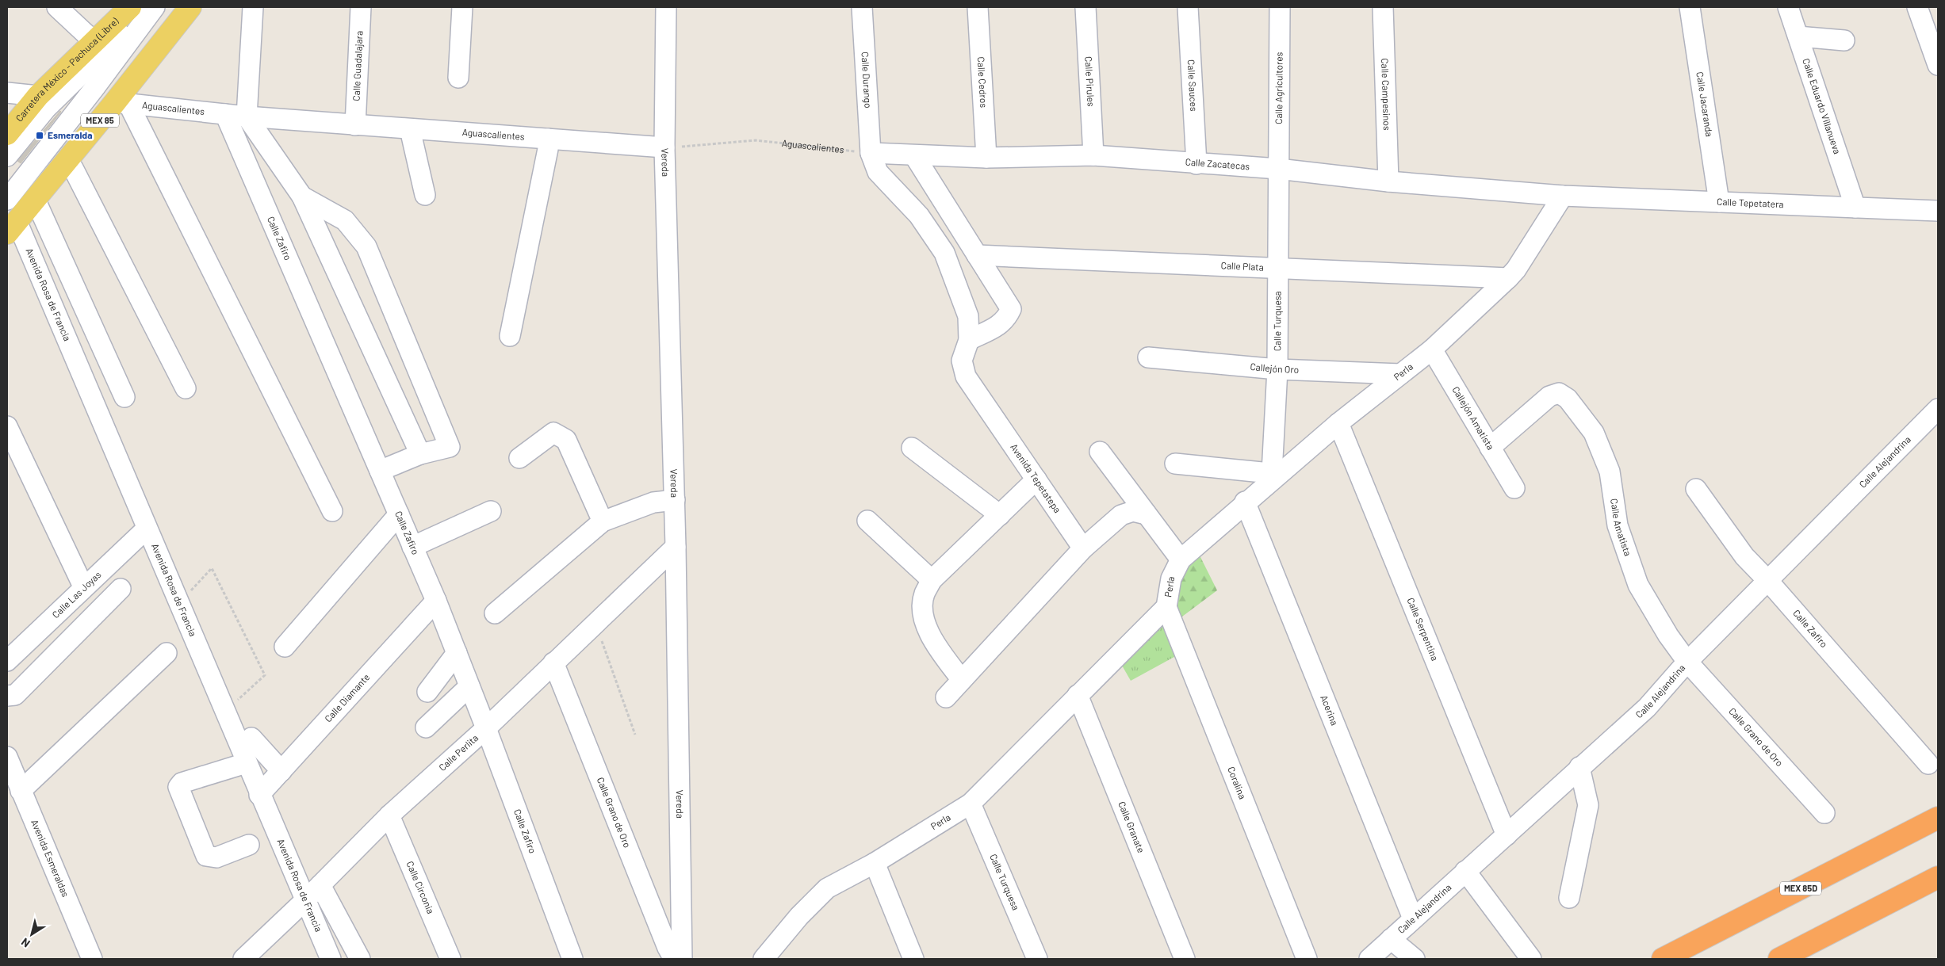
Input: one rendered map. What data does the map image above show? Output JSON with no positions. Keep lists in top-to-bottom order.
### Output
{
  "streets": {
    "highway": ["MEX 85D"],
    "main road": ["Carretera México - Pachuca (Libre)", "MEX 85"],
    "street": [
      "Calle Guadalajara",
      "Calle Durango",
      "Calle Pirules",
      "Calle Cedros",
      "Calle Sauces",
      "Calle Agricultores",
      "Calle Campesinos",
      "Calle Jacaranda",
      "Calle Eduardo Villanueva",
      "Aguascalientes",
      "Vereda",
      "Calle Zacatecas",
      "Calle Tepetatera",
      "Calle Zafiro",
      "Calle Plata",
      "Avenida Rosa de Francia",
      "Calle Turquesa",
      "Callejón Oro",
      "Perla",
      "Callejón Amatista",
      "Calle Alejandrina",
      "Avenida Tepetatepa",
      "Calle Amatista",
      "Calle Las Joyas",
      "Calle Serpentina",
      "Calle Diamante",
      "Acerina",
      "Calle Grano de Oro",
      "Calle Perlita",
      "Coralina",
      "Calle Granate",
      "Avenida Esmeraldas",
      "Calle Circonia"
    ]
  },
  "crossings": [
    ["Calle Guadalajara", "Aguascalientes"],
    ["Calle Durango", "Aguascalientes"],
    ["Calle Durango", "Calle Zacatecas"],
    ["Calle Durango", "Avenida Tepetatepa"],
    ["Calle Pirules", "Calle Zacatecas"],
    ["Calle Cedros", "Calle Zacatecas"],
    ["Calle Sauces", "Calle Zacatecas"],
    ["Calle Agricultores", "Calle Zacatecas"],
    ["Calle Agricultores", "Calle Turquesa"],
    ["Calle Campesinos", "Calle Zacatecas"],
    ["Calle Jacaranda", "Calle Tepetatera"],
    ["Calle Eduardo Villanueva", "Calle Tepetatera"],
    ["Aguascalientes", "MEX 85"],
    ["Aguascalientes", "Vereda"],
    ["Aguascalientes", "Calle Zacatecas"],
    ["Aguascalientes", "Calle Zafiro"],
    ["Aguascalientes", "Avenida Tepetatepa"],
    ["MEX 85", "Avenida Rosa de Francia"],
    ["Vereda", "Calle Perlita"],
    ["Calle Zacatecas", "Calle Tepetatera"],
    ["Calle Zacatecas", "Calle Turquesa"],
    ["Calle Zacatecas", "Perla"],
    ["Calle Zacatecas", "Avenida Tepetatepa"],
    ["Calle Tepetatera", "Perla"],
    ["Calle Zafiro", "Calle Alejandrina"],
    ["Calle Zafiro", "Calle Diamante"],
    ["Calle Zafiro", "Calle Perlita"],
    ["Calle Plata", "Calle Turquesa"],
    ["Calle Plata", "Perla"],
    ["Avenida Rosa de Francia", "Calle Las Joyas"],
    ["Avenida Rosa de Francia", "Calle Diamante"],
    ["Avenida Rosa de Francia", "Calle Perlita"],
    ["Calle Turquesa", "Callejón Oro"],
    ["Calle Turquesa", "Perla"],
    ["Callejón Oro", "Perla"],
    ["Perla", "Callejón Amatista"],
    ["Perla", "Calle Serpentina"],
    ["Perla", "Acerina"],
    ["Perla", "Coralina"],
    ["Perla", "Calle Granate"],
    ["Callejón Amatista", "Calle Amatista"],
    ["Calle Alejandrina", "Calle Amatista"],
    ["Calle Alejandrina", "Calle Serpentina"],
    ["Calle Alejandrina", "Acerina"],
    ["Calle Alejandrina", "Calle Grano de Oro"],
    ["Calle Amatista", "Calle Grano de Oro"],
    ["Calle Grano de Oro", "Calle Perlita"],
    ["Calle Perlita", "Calle Circonia"]
  ],
  "places": {
    "transit": ["Esmeralda"]
  },
  "north": "bottom left"
}
